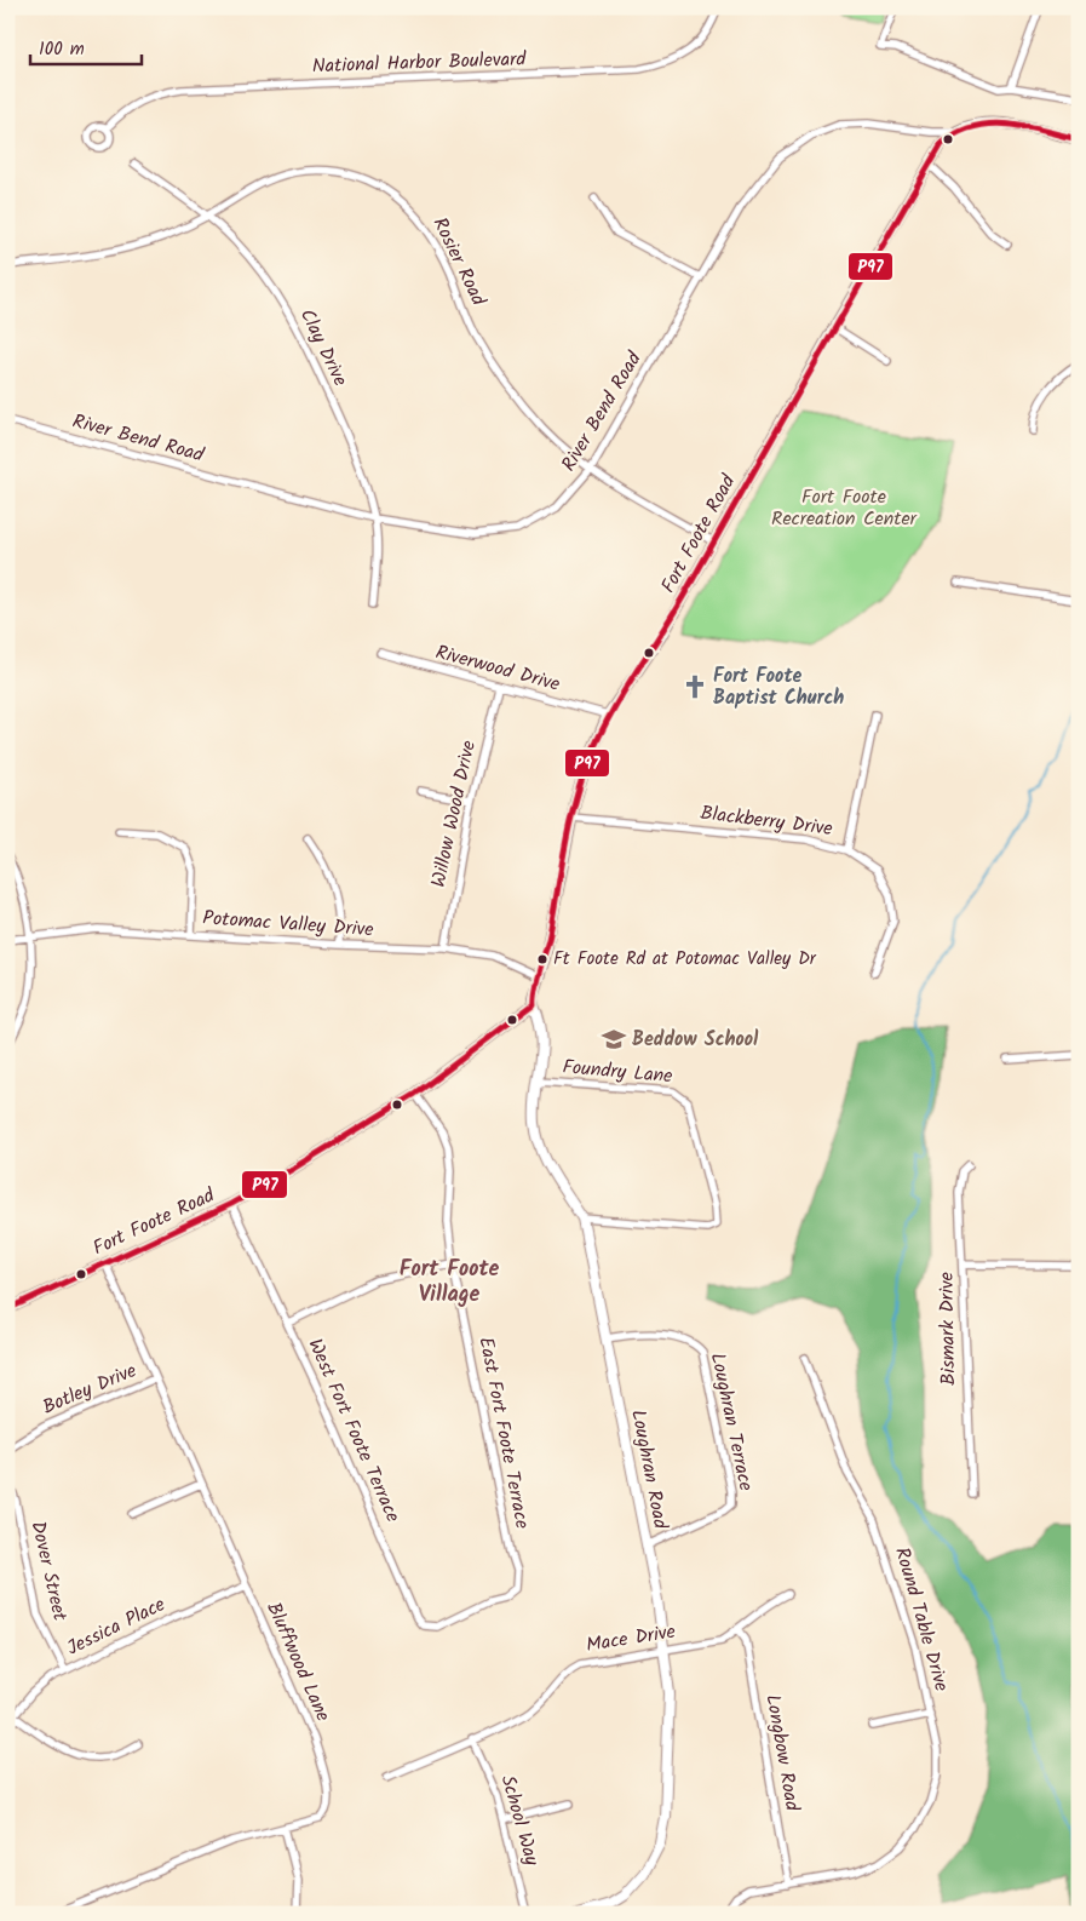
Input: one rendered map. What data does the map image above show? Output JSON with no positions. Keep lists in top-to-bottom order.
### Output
{
  "streets": {
    "street": [
      "National Harbor Boulevard",
      "Rosier Road",
      "Clay Drive",
      "River Bend Road",
      "Fort Foote Road",
      "Riverwood Drive",
      "Willow Wood Drive",
      "Blackberry Drive",
      "Potomac Valley Drive",
      "Foundry Lane",
      "Bismark Drive",
      "Botley Drive",
      "Loughran Terrace",
      "West Fort Foote Terrace",
      "East Fort Foote Terrace",
      "Loughran Road",
      "Dover Street",
      "Round Table Drive",
      "Jessica Place",
      "Mace Drive",
      "Bluffwood Lane",
      "Longbow Road",
      "School Way"
    ]
  },
  "crossings": [
    ["Rosier Road", "Clay Drive"],
    ["Rosier Road", "River Bend Road"],
    ["Rosier Road", "Fort Foote Road"],
    ["Clay Drive", "River Bend Road"],
    ["River Bend Road", "Fort Foote Road"],
    ["Fort Foote Road", "Riverwood Drive"],
    ["Fort Foote Road", "Blackberry Drive"],
    ["Fort Foote Road", "Potomac Valley Drive"],
    ["Fort Foote Road", "West Fort Foote Terrace"],
    ["Fort Foote Road", "East Fort Foote Terrace"],
    ["Fort Foote Road", "Loughran Road"],
    ["Fort Foote Road", "Bluffwood Lane"],
    ["Riverwood Drive", "Willow Wood Drive"],
    ["Willow Wood Drive", "Potomac Valley Drive"],
    ["Foundry Lane", "Loughran Road"],
    ["Botley Drive", "Bluffwood Lane"],
    ["Loughran Terrace", "Loughran Road"],
    ["West Fort Foote Terrace", "East Fort Foote Terrace"],
    ["Loughran Road", "Mace Drive"],
    ["Dover Street", "Jessica Place"],
    ["Round Table Drive", "Longbow Road"],
    ["Jessica Place", "Bluffwood Lane"],
    ["Mace Drive", "Longbow Road"],
    ["Mace Drive", "School Way"]
  ],
  "districts": ["Fort Foote Village"],
  "parks": ["Fort Foote Recreation Center"],
  "places": {
    "church": ["Fort Foote Baptist Church"],
    "other": ["Ft Foote Rd at Potomac Valley Dr"],
    "school or university": ["Beddow School"]
  },
  "lines": ["transit line P97"],
  "scale_bar": "100 m"
}
